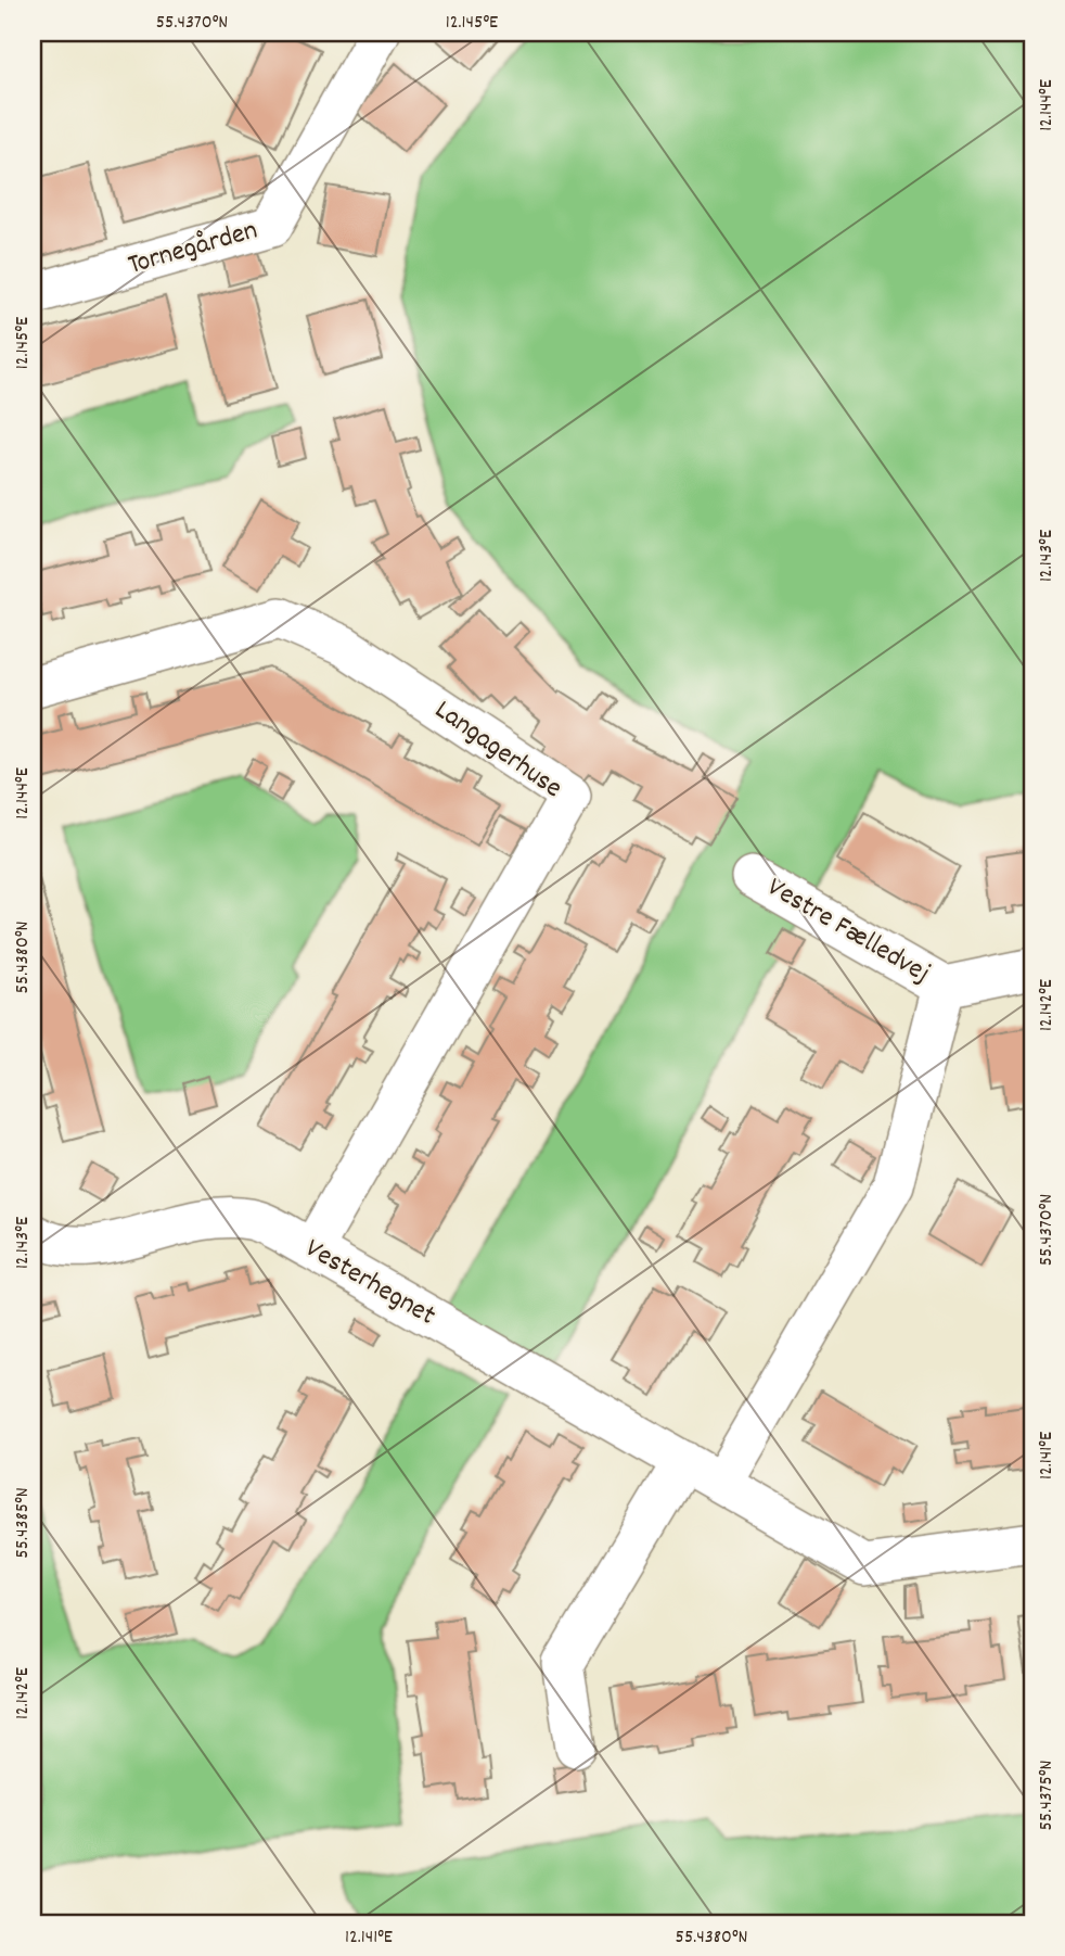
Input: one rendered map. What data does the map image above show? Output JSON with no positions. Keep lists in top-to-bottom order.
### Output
{
  "streets": {
    "street": [
      "Tornegården",
      "Langagerhuse",
      "Vestre Fælledvej",
      "Vesterhegnet"
    ]
  },
  "crossings": [
    ["Langagerhuse", "Vesterhegnet"]
  ],
  "coordinates": [
    "55.4370°N",
    "12.145°E",
    "12.144°E",
    "12.143°E",
    "55.4380°N",
    "12.142°E",
    "12.141°E",
    "55.4385°N",
    "55.4375°N"
  ]
}
